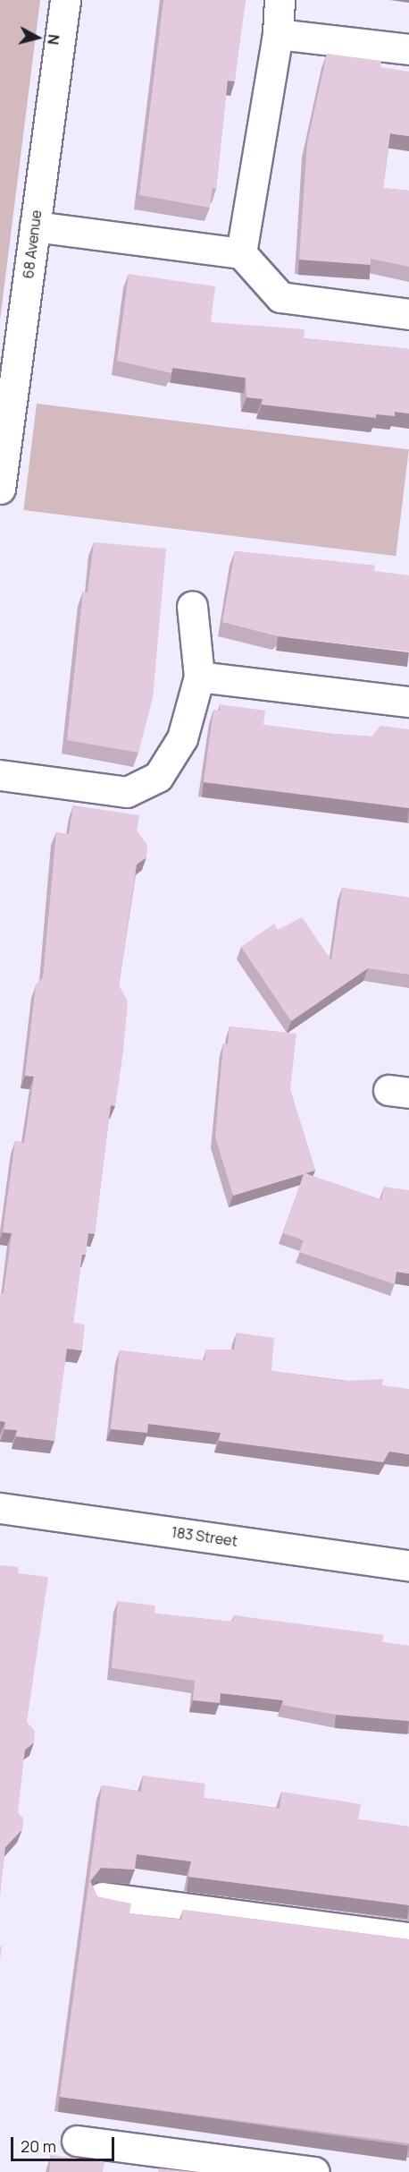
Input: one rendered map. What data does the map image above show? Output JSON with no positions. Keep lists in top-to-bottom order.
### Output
{
  "streets": {
    "street": ["68 Avenue", "183 Street"]
  },
  "scale_bar": "20 m",
  "north": "right"
}
